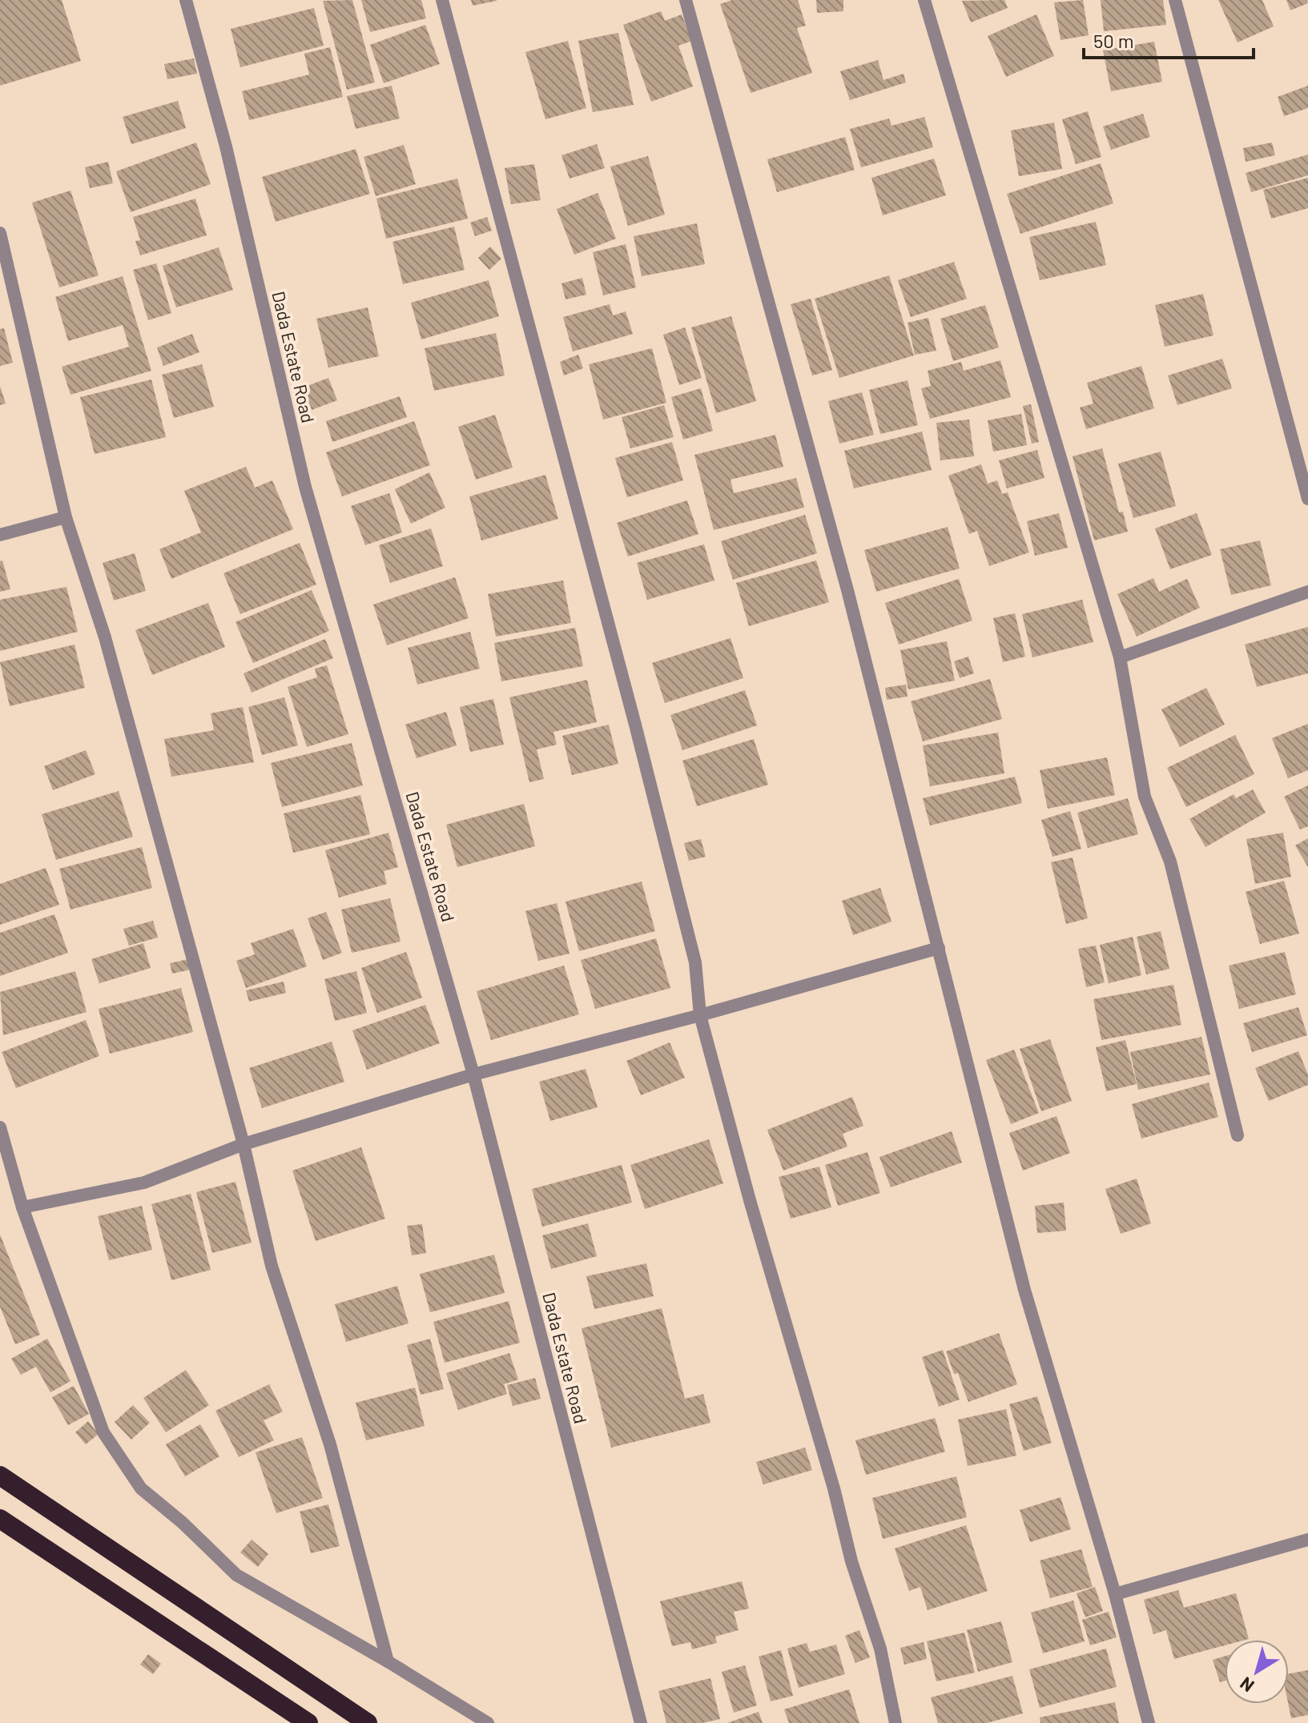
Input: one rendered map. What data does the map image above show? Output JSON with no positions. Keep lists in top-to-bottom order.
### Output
{
  "streets": {
    "street": ["Dada Estate Road"]
  },
  "scale_bar": "50 m",
  "north": "bottom left"
}
